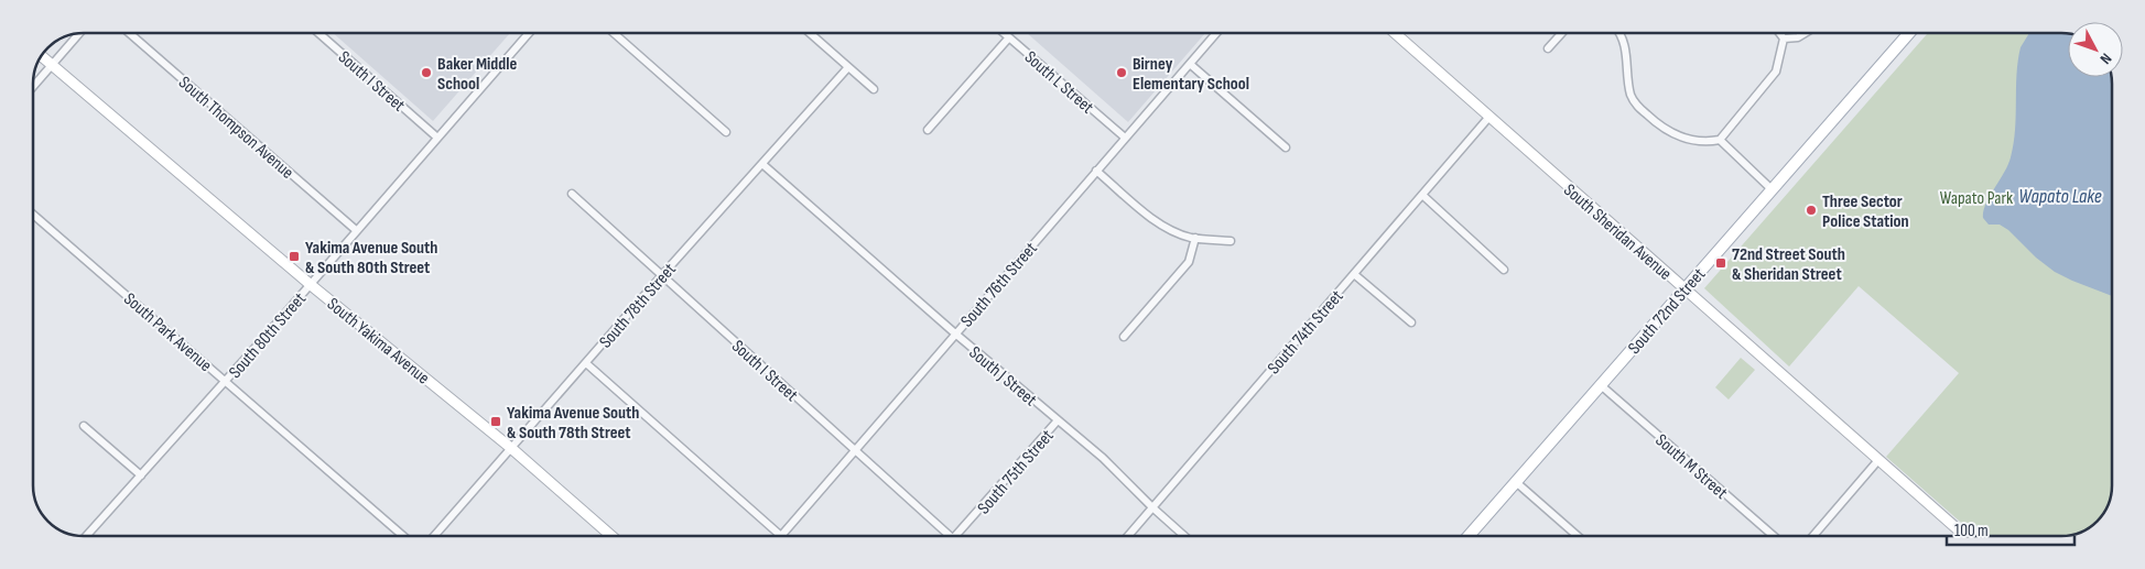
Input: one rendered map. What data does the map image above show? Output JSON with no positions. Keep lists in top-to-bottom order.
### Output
{
  "streets": {
    "main road": ["South 72nd Street"],
    "street": [
      "South I Street",
      "South L Street",
      "South Thompson Avenue",
      "South Sheridan Avenue",
      "South 76th Street",
      "South 78th Street",
      "South Park Avenue",
      "South 74th Street",
      "South 80th Street",
      "South Yakima Avenue",
      "South J Street",
      "South M Street",
      "South 75th Street"
    ]
  },
  "crossings": [
    ["South I Street", "South 76th Street"],
    ["South I Street", "South 78th Street"],
    ["South I Street", "South 80th Street"],
    ["South L Street", "South 76th Street"],
    ["South Thompson Avenue", "South 80th Street"],
    ["South Sheridan Avenue", "South 72nd Street"],
    ["South Sheridan Avenue", "South 74th Street"],
    ["South 76th Street", "South J Street"],
    ["South 78th Street", "South Yakima Avenue"],
    ["South 78th Street", "South J Street"],
    ["South 72nd Street", "South M Street"],
    ["South Park Avenue", "South 80th Street"],
    ["South 74th Street", "South J Street"],
    ["South 80th Street", "South Yakima Avenue"],
    ["South J Street", "South 75th Street"]
  ],
  "water": ["Wapato Lake"],
  "parks": ["Wapato Park"],
  "places": {
    "other": ["Baker Middle School", "Birney Elementary School", "Three Sector Police Station"],
    "transit": ["Yakima Avenue South & South 80th Street", "72nd Street South & Sheridan Street", "Yakima Avenue South & South 78th Street"]
  },
  "scale_bar": "100 m",
  "north": "bottom right"
}
